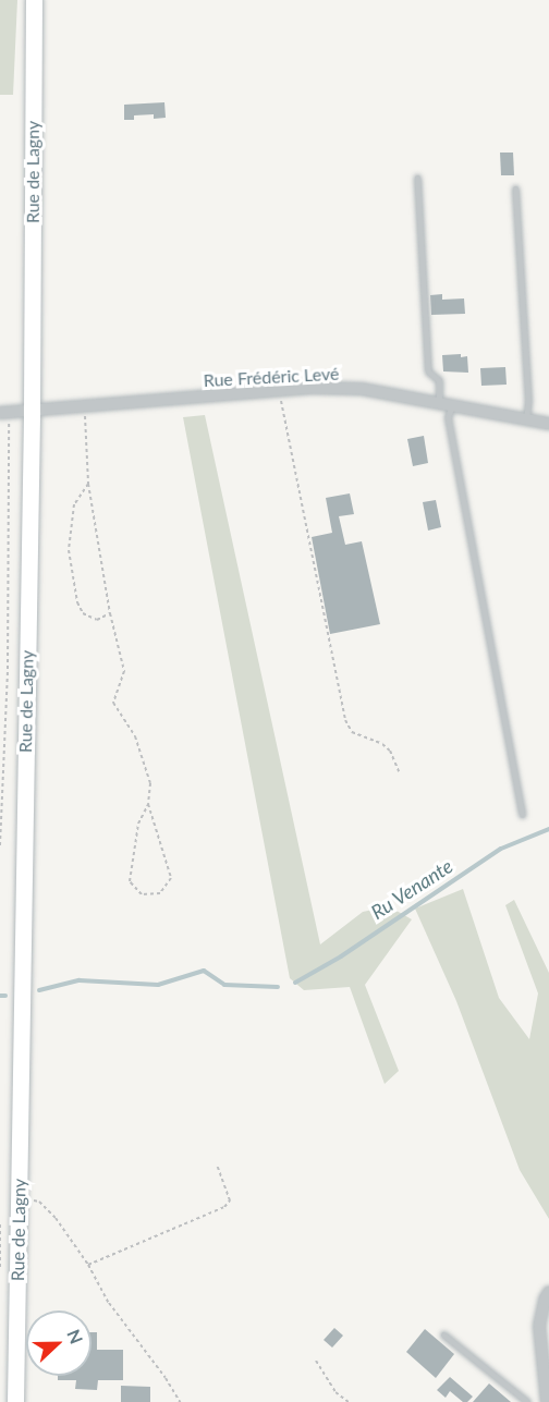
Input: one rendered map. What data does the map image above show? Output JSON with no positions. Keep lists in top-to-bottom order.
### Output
{
  "streets": {
    "main road": ["Rue de Lagny"],
    "street": ["Rue Frédéric Levé"]
  },
  "crossings": [
    ["Rue de Lagny", "Rue Frédéric Levé"]
  ],
  "water": ["Ru Venante"],
  "north": "right"
}
